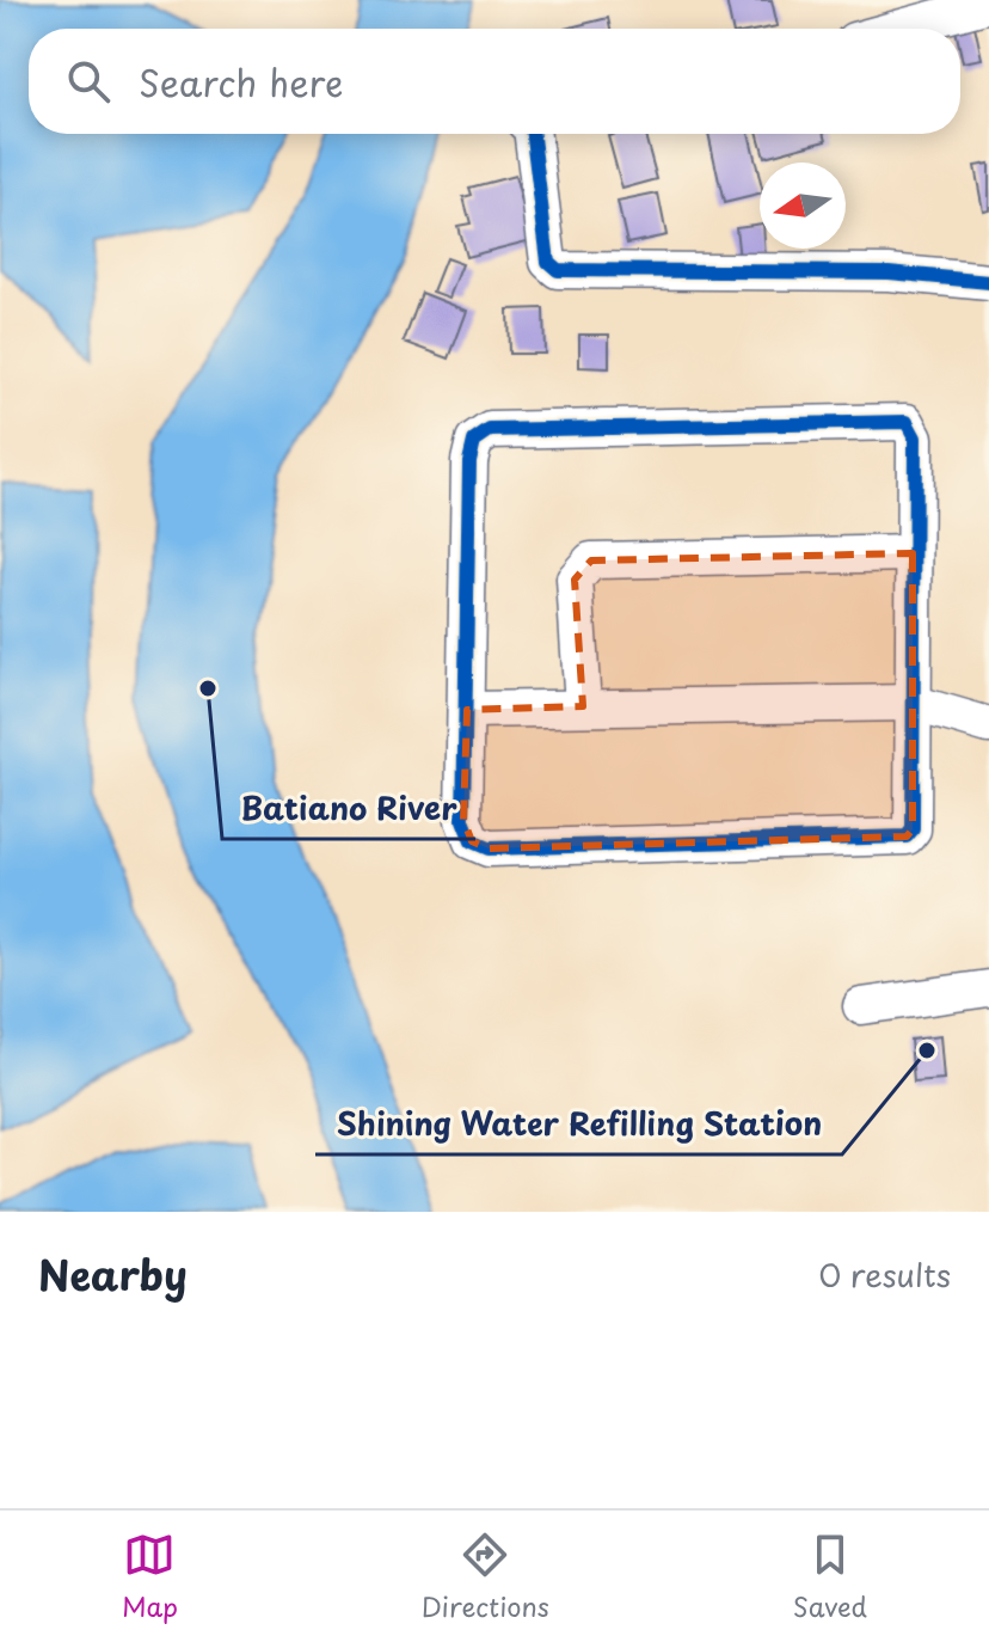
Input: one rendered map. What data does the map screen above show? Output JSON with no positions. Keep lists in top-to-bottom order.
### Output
{
  "places": ["Batiano River", "Shining Water Refilling Station"],
  "north": "left",
  "page": {
    "search": "Search here",
    "heading": ["Nearby", "0 results"],
    "nav": ["Map", "Directions", "Saved"]
  }
}
